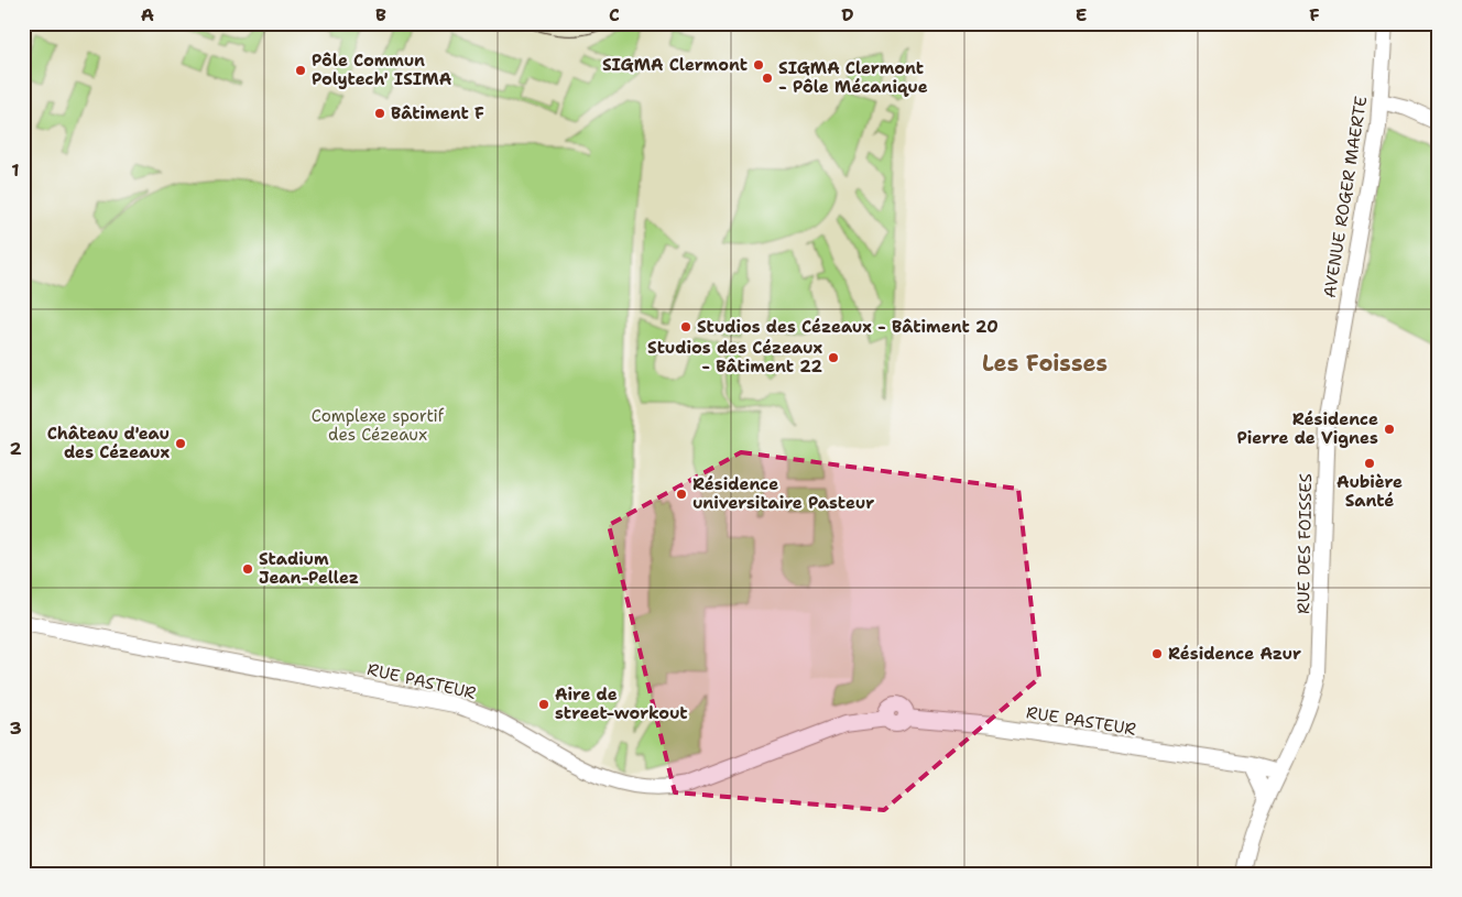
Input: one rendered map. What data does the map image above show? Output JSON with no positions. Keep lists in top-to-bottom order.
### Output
{
  "streets": {
    "main road": ["AVENUE ROGER MAERTE", "RUE DES FOISSES", "RUE PASTEUR"]
  },
  "crossings": [
    ["AVENUE ROGER MAERTE", "RUE DES FOISSES"],
    ["RUE DES FOISSES", "RUE PASTEUR"]
  ],
  "districts": ["Les Foisses"],
  "parks": ["Complexe sportif des Cézeaux"],
  "places": [
    "SIGMA Clermont",
    "Pôle Commun Polytech' ISIMA",
    "SIGMA Clermont - Pôle Mécanique",
    "Bâtiment F",
    "Studios des Cézeaux - Bâtiment 20",
    "Studios des Cézeaux - Bâtiment 22",
    "Résidence Pierre de Vignes",
    "Château d'eau des Cézeaux",
    "Aubière Santé",
    "Résidence universitaire Pasteur",
    "Stadium Jean-Pellez",
    "Résidence Azur",
    "Aire de street-workout"
  ],
  "grid": {
    "columns": [
      "A",
      "B",
      "C",
      "D",
      "E",
      "F"
    ],
    "rows": ["1", "2", "3"]
  }
}
